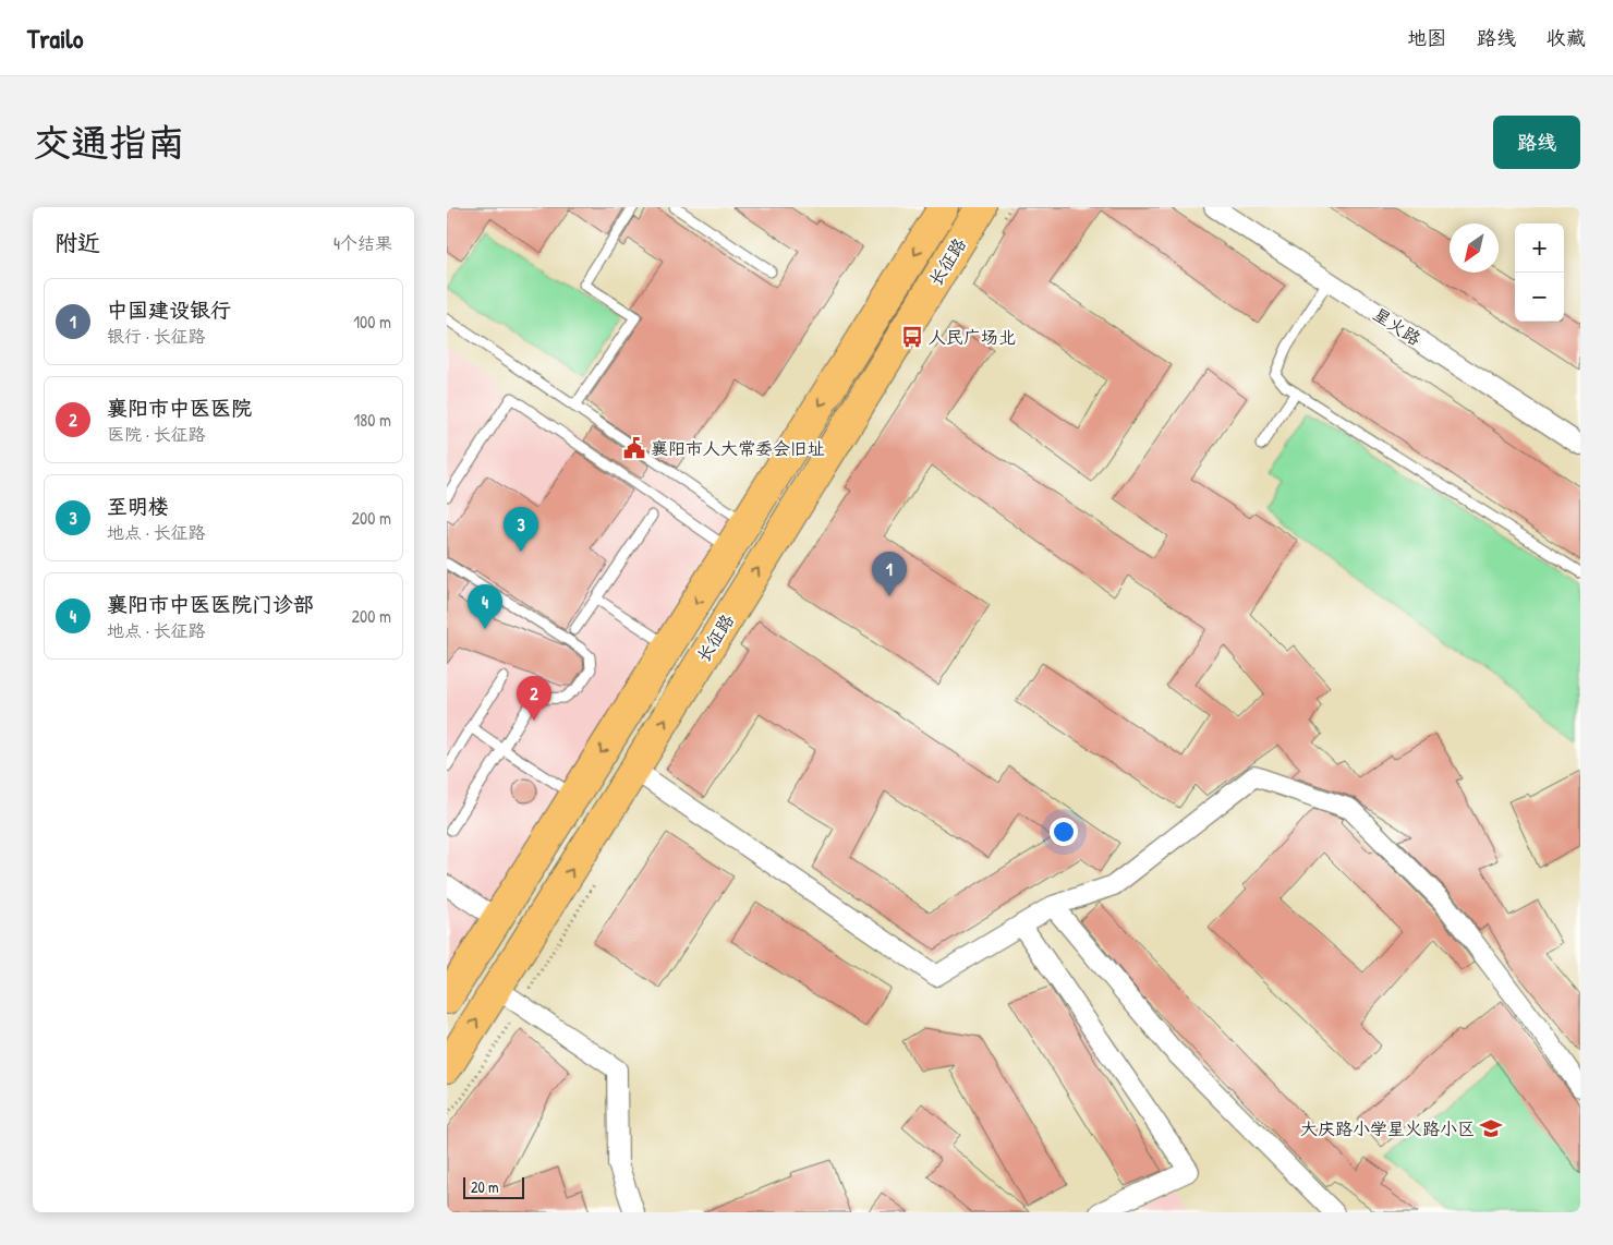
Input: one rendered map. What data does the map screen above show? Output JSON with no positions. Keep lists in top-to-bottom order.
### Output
{
  "streets": {
    "main road": ["长征路"],
    "street": ["星火路"]
  },
  "places": {
    "bus stop": ["人民广场北"],
    "public building": ["襄阳市人大常委会旧址"],
    "school or university": ["大庆路小学星火路小区"]
  },
  "scale_bar": "20 m",
  "north": "bottom left",
  "page": {
    "header": "Trailo",
    "nav": ["地图", "路线", "收藏"],
    "buttons": "路线",
    "title": "交通指南",
    "heading": ["附近", "4个结果"],
    "map_buttons": ["+", "−"],
    "list": [
      {
        "mark": "1",
        "name": "中国建设银行",
        "note": "银行 · 长征路",
        "value": "100 m"
      },
      {
        "mark": "2",
        "name": "襄阳市中医医院",
        "note": "医院 · 长征路",
        "value": "180 m"
      },
      {
        "mark": "3",
        "name": "至明楼",
        "note": "地点 · 长征路",
        "value": "200 m"
      },
      {
        "mark": "4",
        "name": "襄阳市中医医院门诊部",
        "note": "地点 · 长征路",
        "value": "200 m"
      }
    ],
    "pins": [
      "3",
      "1",
      "4",
      "2"
    ],
    "scale": "20 m"
  }
}
